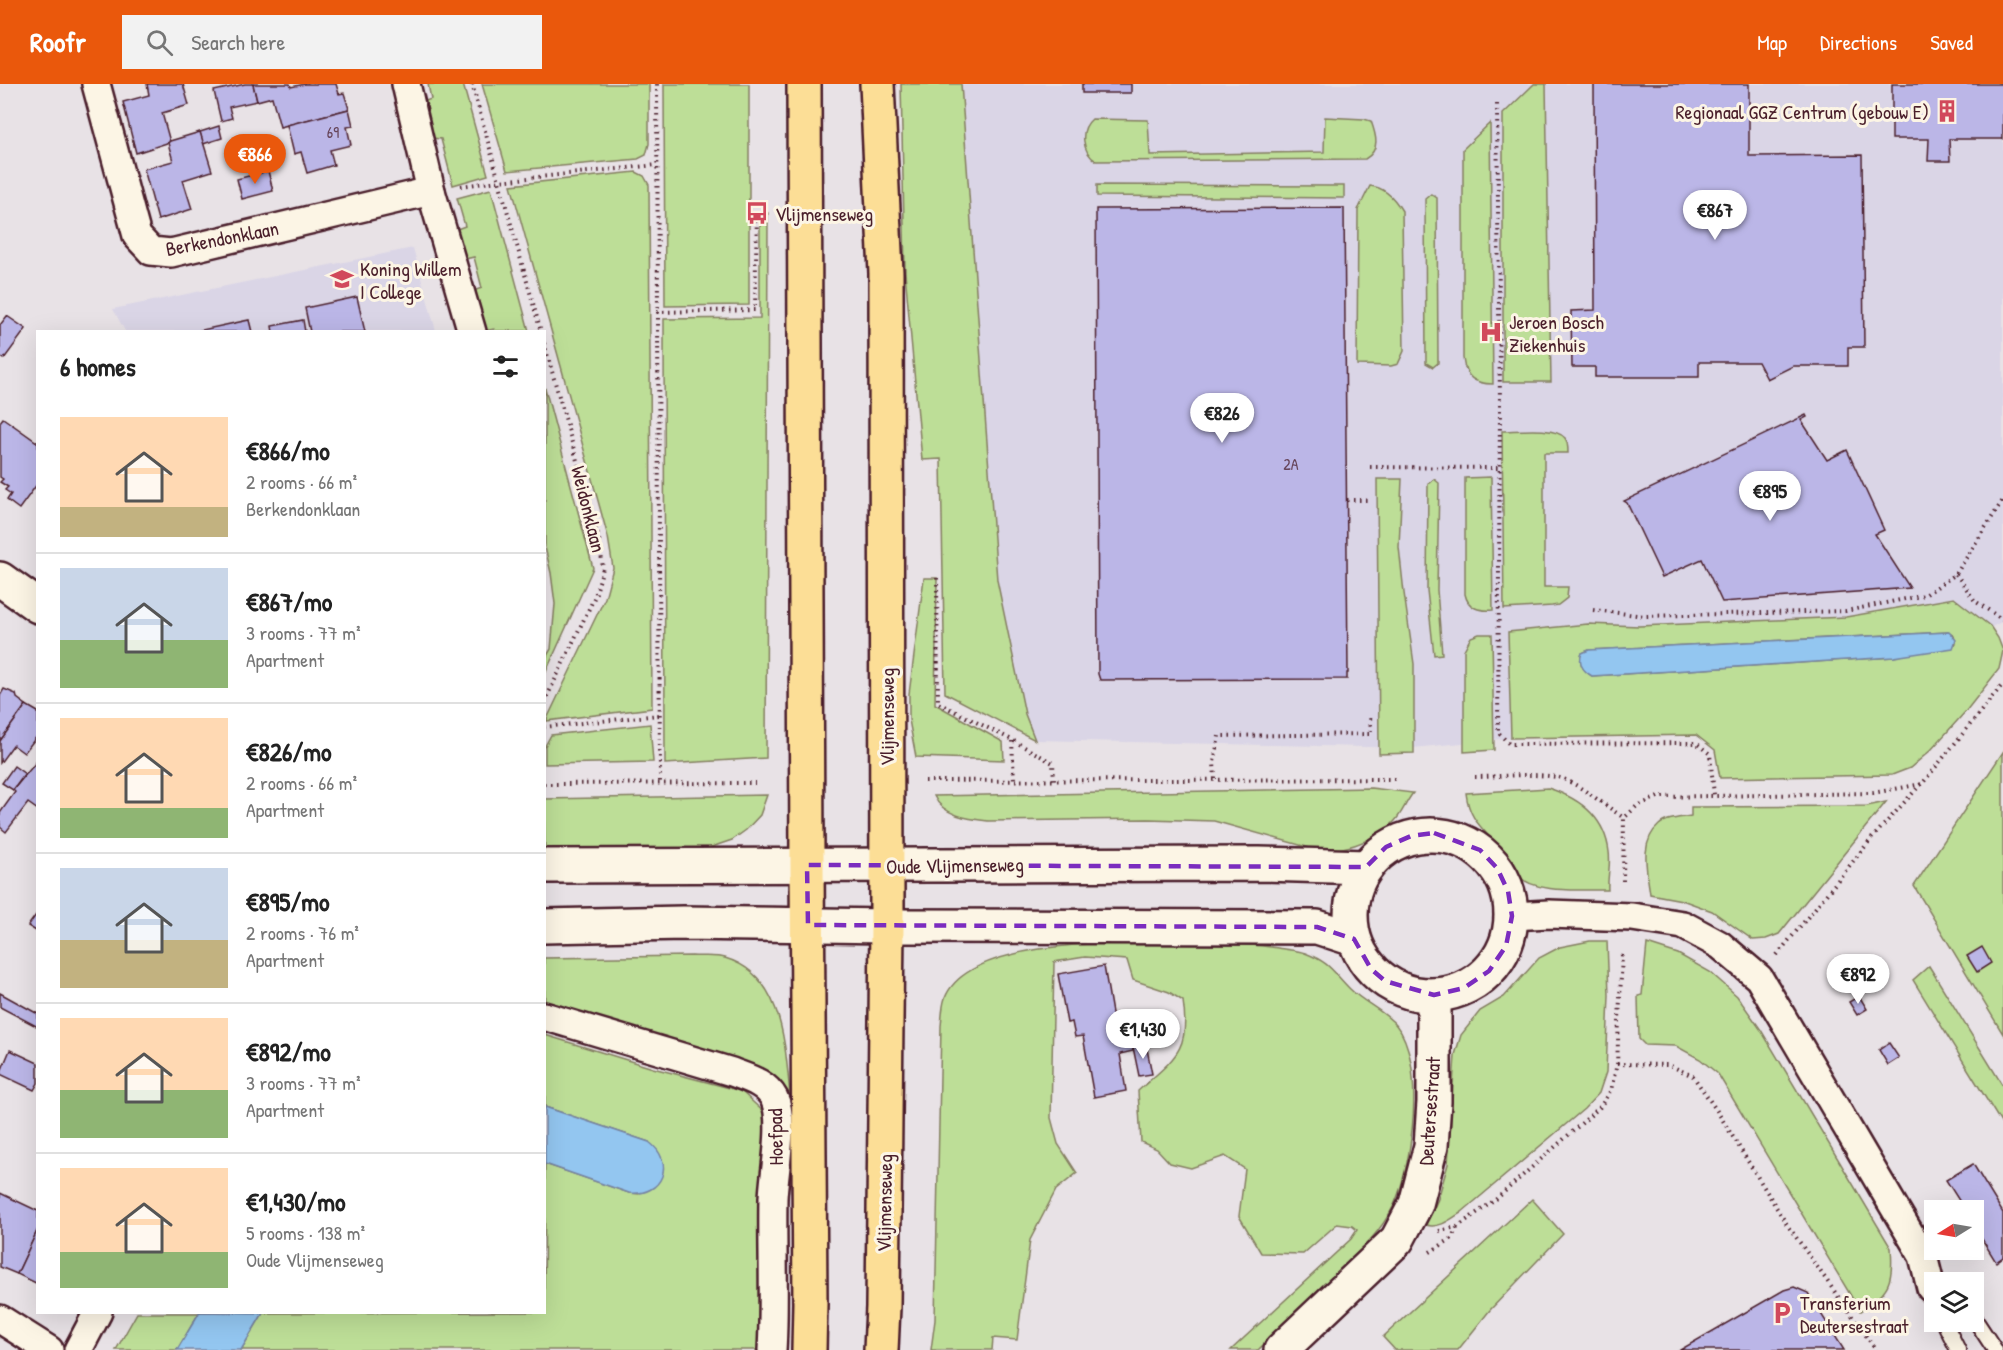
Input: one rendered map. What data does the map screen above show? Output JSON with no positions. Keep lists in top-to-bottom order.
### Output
{
  "streets": {
    "main road": ["Vlijmenseweg"],
    "street": [
      "Berkendonklaan",
      "Oude Vlijmenseweg",
      "Deutersestraat",
      "Hoefpad"
    ],
    "path": ["Weidonklaan"]
  },
  "crossings": [
    ["Vlijmenseweg", "Oude Vlijmenseweg"],
    ["Oude Vlijmenseweg", "Deutersestraat"]
  ],
  "places": {
    "building": ["Regionaal GGZ Centrum (gebouw E)"],
    "bus stop": ["Vlijmenseweg"],
    "school or university": ["Koning Willem I College"],
    "hospital": ["Jeroen Bosch Ziekenhuis"],
    "parking": ["Transferium Deutersestraat"]
  },
  "house_numbers": ["69", "2A"],
  "north": "left",
  "page": {
    "header": "Roofr",
    "search": "Search here",
    "nav": ["Map", "Directions", "Saved"],
    "price": [
      "€866",
      "€867",
      "€826",
      "€895",
      "€892",
      "€1,430"
    ],
    "heading": "6 homes",
    "list": [
      {
        "name": "€866/mo",
        "note": "2 rooms · 66 m² · Berkendonklaan"
      },
      {
        "name": "€867/mo",
        "note": "3 rooms · 77 m² · Apartment"
      },
      {
        "name": "€826/mo",
        "note": "2 rooms · 66 m² · Apartment"
      },
      {
        "name": "€895/mo",
        "note": "2 rooms · 76 m² · Apartment"
      },
      {
        "name": "€892/mo",
        "note": "3 rooms · 77 m² · Apartment"
      },
      {
        "name": "€1,430/mo",
        "note": "5 rooms · 138 m² · Oude Vlijmenseweg"
      }
    ]
  }
}
